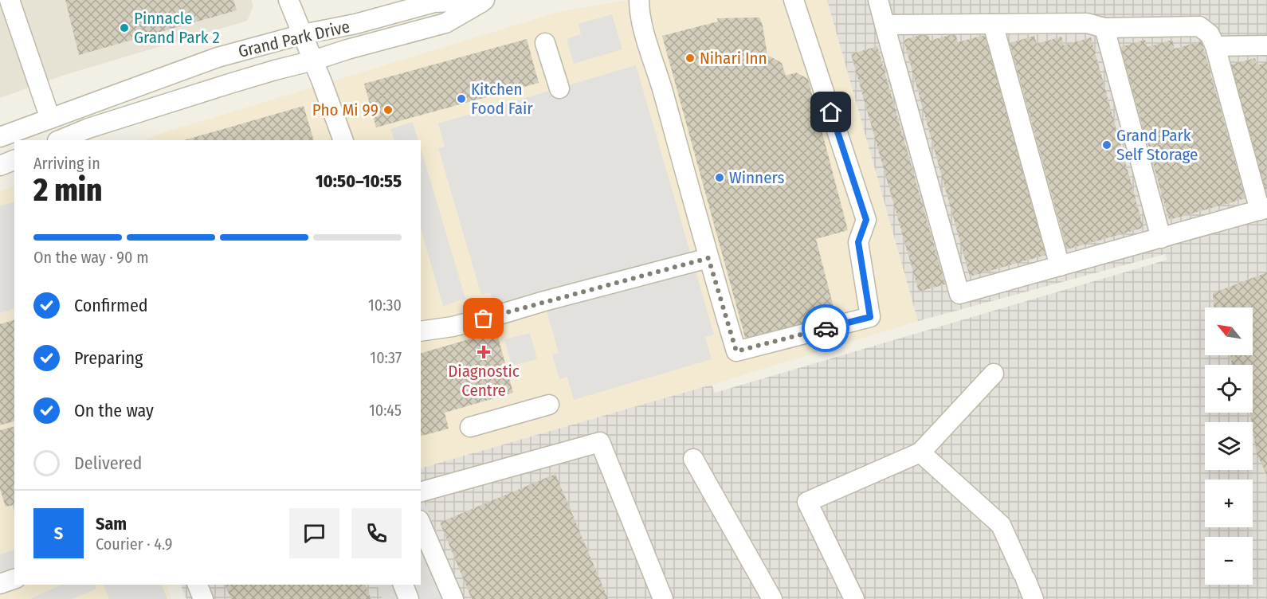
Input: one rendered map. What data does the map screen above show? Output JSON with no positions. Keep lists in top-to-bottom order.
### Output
{
  "streets": {
    "street": ["Grand Park Drive"]
  },
  "places": {
    "other": [
      "Pinnacle Grand Park 2",
      "Nihari Inn",
      "Kitchen Food Fair",
      "Pho Mi 99",
      "Grand Park Self Storage",
      "Winners"
    ],
    "health": ["Diagnostic Centre"]
  },
  "north": "top left",
  "page": {
    "heading": ["2 min", "Arriving in", "10:50–10:55"],
    "panel": ["Sam", "Courier · 4.9"],
    "bar": "On the way · 90 m",
    "list": [
      ["Confirmed", "10:30"],
      ["Preparing", "10:37"],
      ["On the way", "10:45"],
      "Delivered"
    ],
    "map_buttons": ["+", "−"],
    "round": "S"
  }
}
